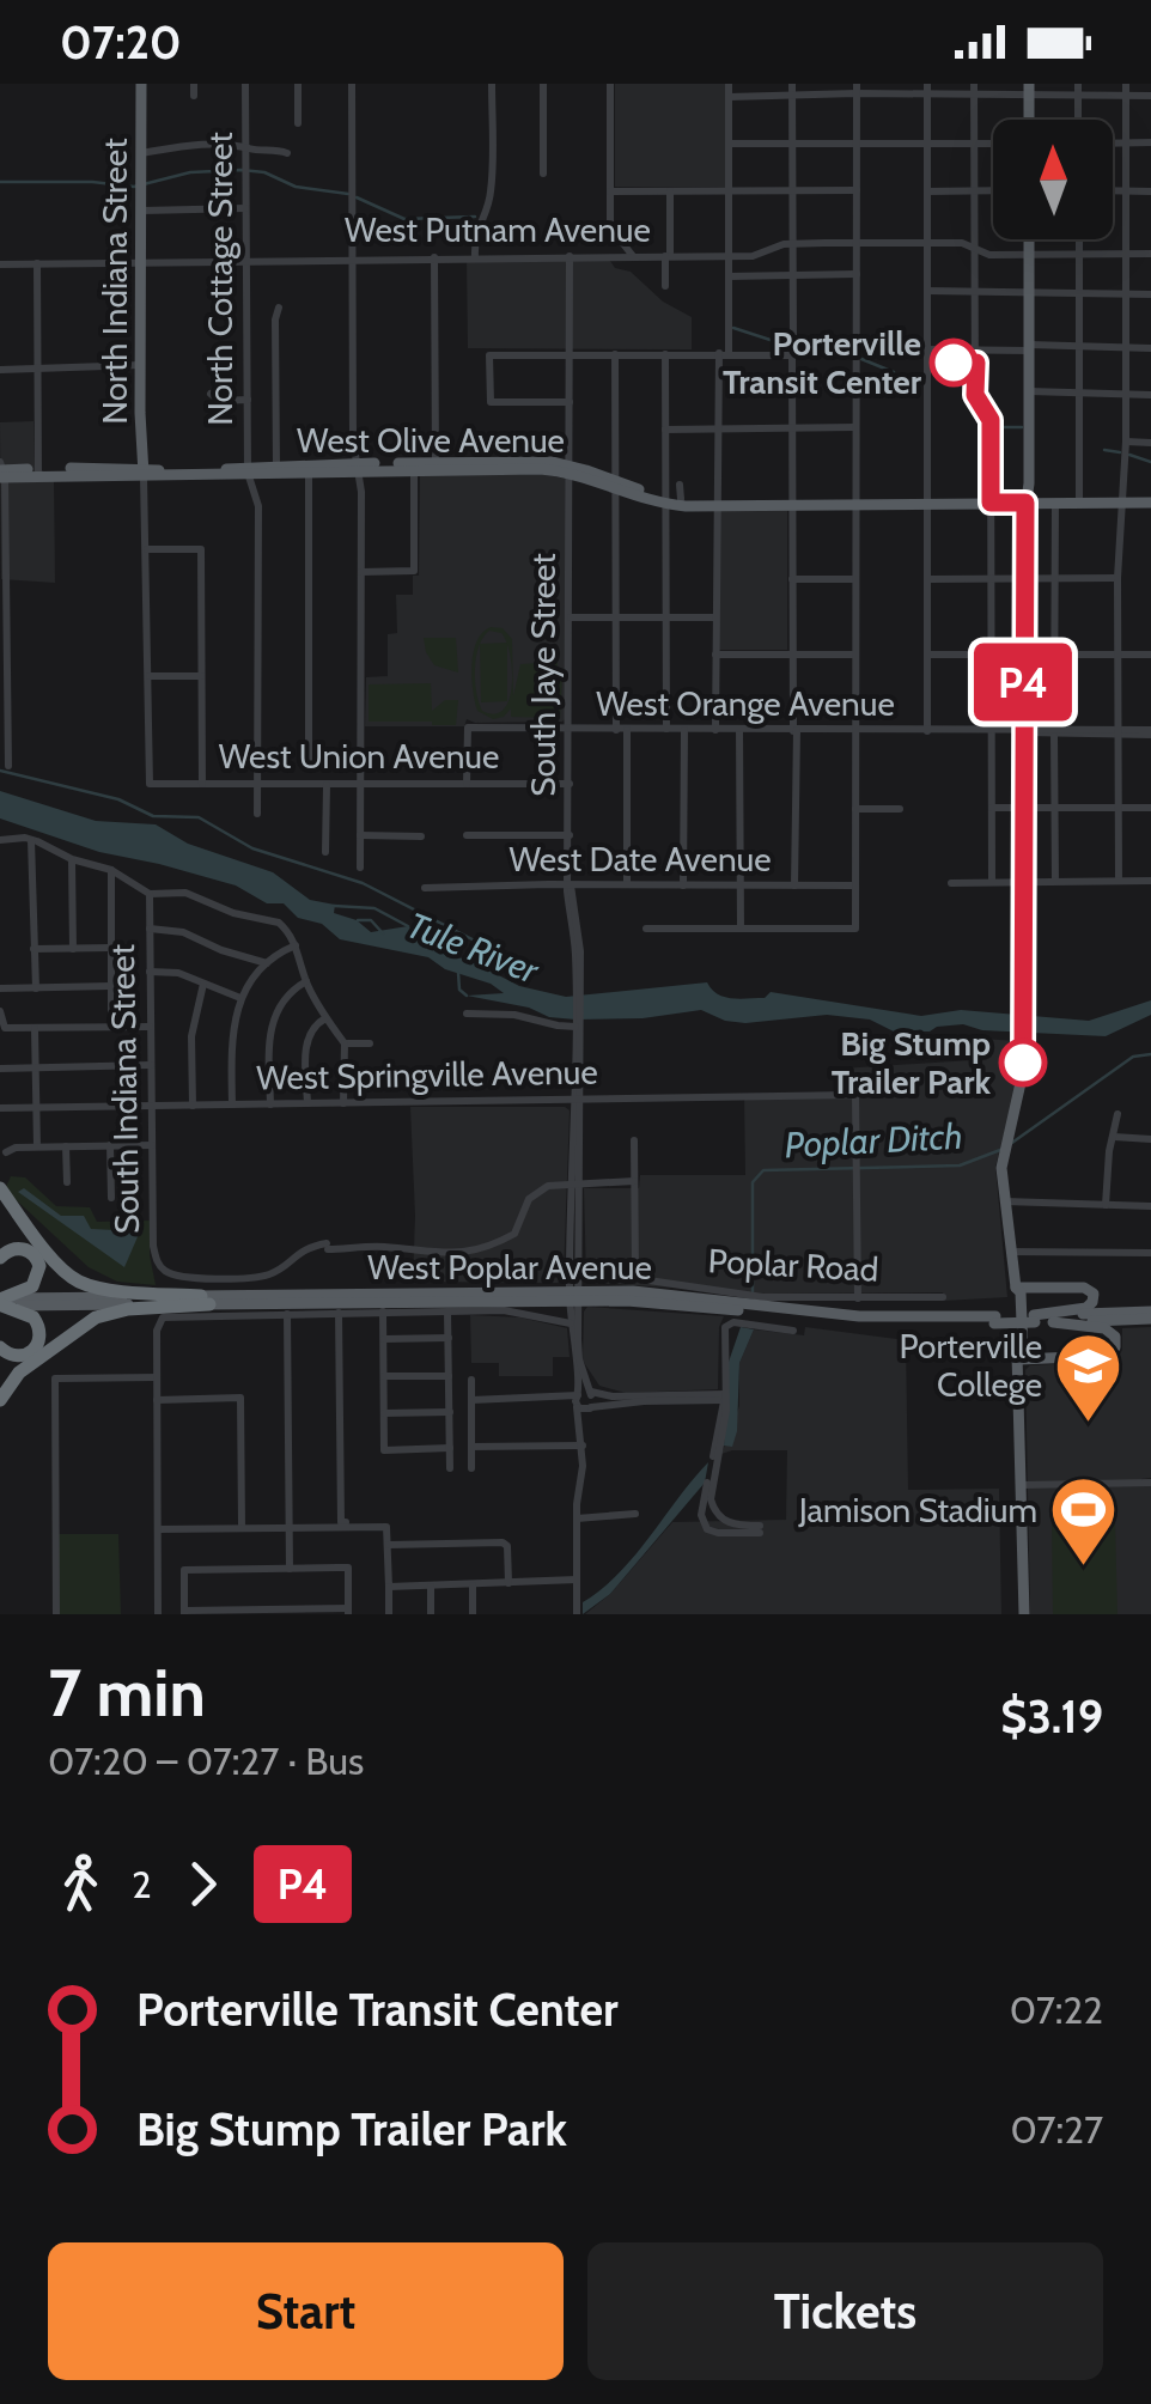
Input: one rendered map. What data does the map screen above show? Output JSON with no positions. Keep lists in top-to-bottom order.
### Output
{
  "streets": {
    "main road": ["North Indiana Street", "West Olive Avenue", "West Poplar Avenue"],
    "street": [
      "West Putnam Avenue",
      "North Cottage Street",
      "South Jaye Street",
      "West Orange Avenue",
      "West Union Avenue",
      "West Date Avenue",
      "West Springville Avenue",
      "South Indiana Street",
      "Poplar Road"
    ]
  },
  "crossings": [
    ["West Putnam Avenue", "North Cottage Street"],
    ["West Putnam Avenue", "North Indiana Street"],
    ["West Putnam Avenue", "South Jaye Street"],
    ["North Cottage Street", "West Olive Avenue"],
    ["North Cottage Street", "West Union Avenue"],
    ["North Indiana Street", "West Olive Avenue"],
    ["West Olive Avenue", "South Jaye Street"],
    ["South Jaye Street", "West Orange Avenue"],
    ["South Jaye Street", "West Union Avenue"],
    ["South Jaye Street", "West Date Avenue"],
    ["South Jaye Street", "West Springville Avenue"],
    ["South Jaye Street", "South Indiana Street"],
    ["South Jaye Street", "West Poplar Avenue"],
    ["West Orange Avenue", "West Union Avenue"],
    ["West Springville Avenue", "South Indiana Street"],
    ["West Springville Avenue", "Poplar Road"]
  ],
  "water": ["Tule River", "Poplar Ditch"],
  "places": {
    "other": ["Porterville Transit Center", "Big Stump Trailer Park"],
    "school or university": ["Porterville College"],
    "sports": ["Jamison Stadium"]
  },
  "lines": ["bus line P4"],
  "north": "top",
  "page": {
    "status": "07:20",
    "on_map": "P4",
    "heading": ["7 min", "07:20 – 07:27 · Bus", "$3.19"],
    "legs": ["2", "P4"],
    "list": [
      {
        "name": "Porterville Transit Center",
        "value": "07:22"
      },
      {
        "name": "Big Stump Trailer Park",
        "value": "07:27"
      }
    ],
    "buttons": ["Start", "Tickets"]
  }
}
